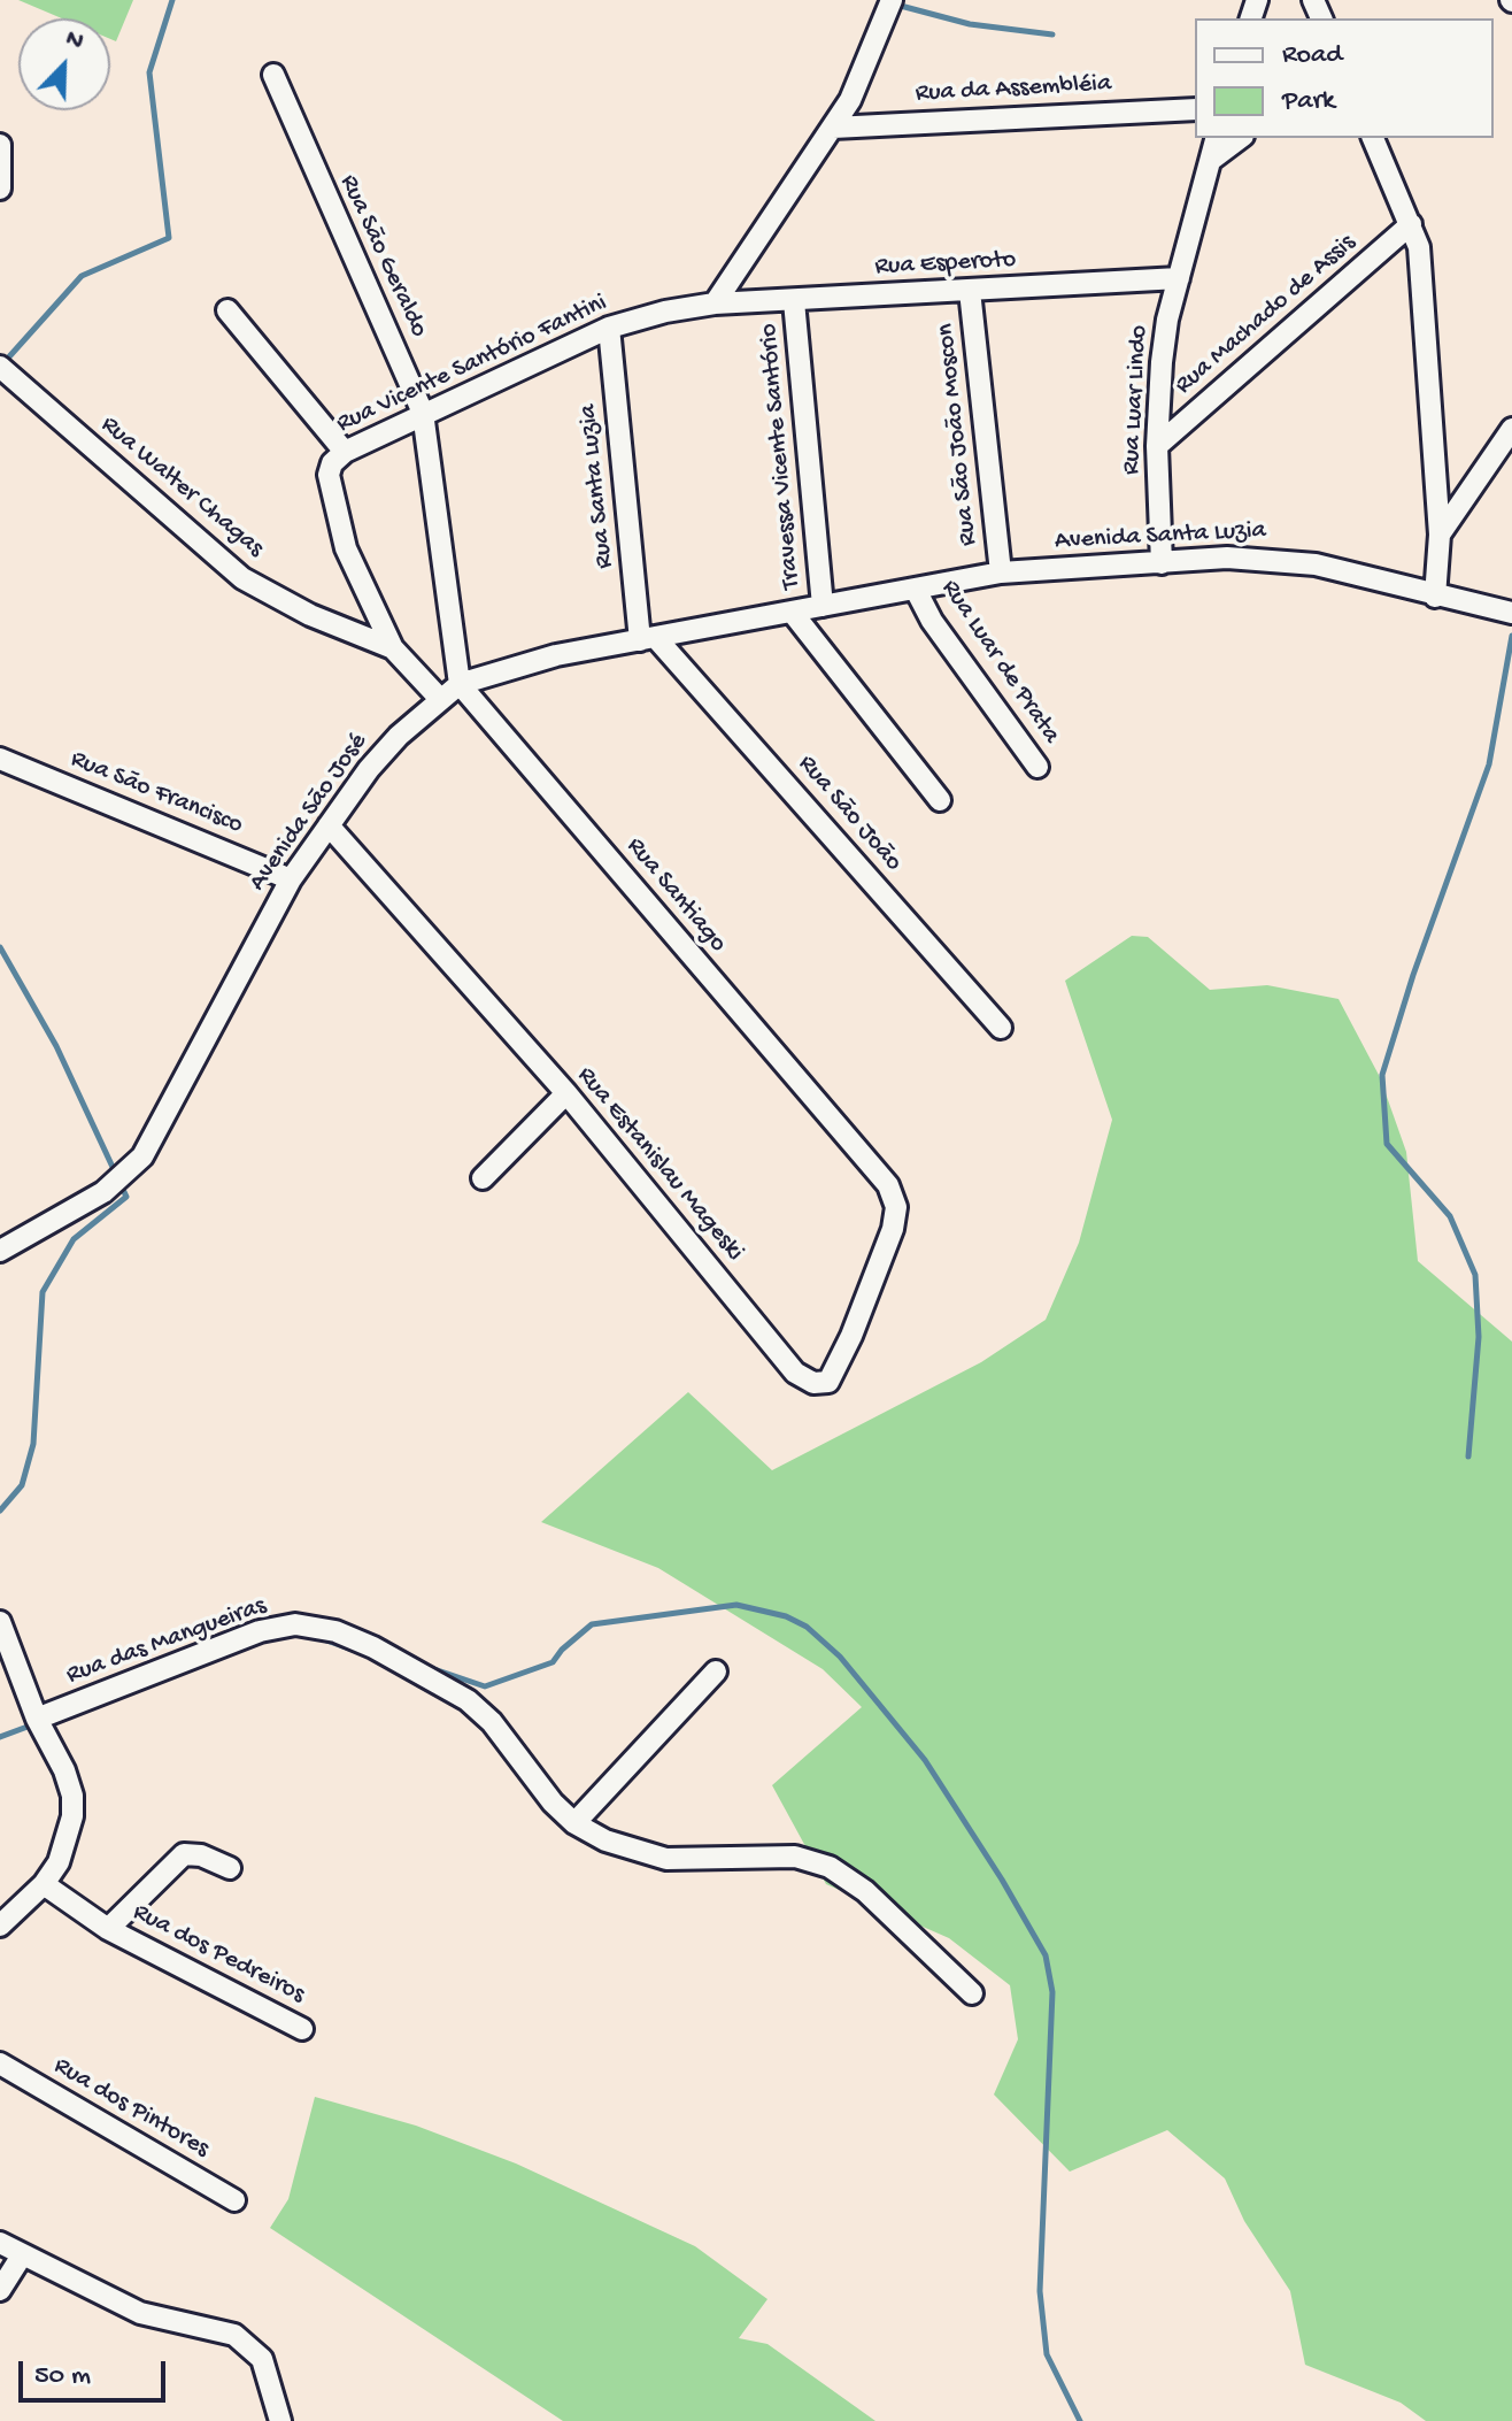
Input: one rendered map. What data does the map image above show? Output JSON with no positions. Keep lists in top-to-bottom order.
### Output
{
  "streets": {
    "street": [
      "Rua da Assembléia",
      "Rua São Geraldo",
      "Rua Esperoto",
      "Rua Machado de Assis",
      "Rua Vicente Santório Fantini",
      "Rua Luar Lindo",
      "Rua São João Moscon",
      "Travessa Vicente Santório",
      "Rua Santa Luzia",
      "Rua Walter Chagas",
      "Avenida Santa Luzia",
      "Rua Luar de Prata",
      "Rua São Francisco",
      "Avenida São José",
      "Rua São João",
      "Rua Santiago",
      "Rua Estanislau Mageski",
      "Rua das Mangueiras",
      "Rua dos Pedreiros",
      "Rua dos Pintores"
    ]
  },
  "crossings": [
    ["Rua São Geraldo", "Rua Vicente Santório Fantini"],
    ["Rua São Geraldo", "Avenida São José"],
    ["Rua São Geraldo", "Rua Santiago"],
    ["Rua Esperoto", "Rua Vicente Santório Fantini"],
    ["Rua Esperoto", "Rua Luar Lindo"],
    ["Rua Esperoto", "Rua São João Moscon"],
    ["Rua Esperoto", "Travessa Vicente Santório"],
    ["Rua Machado de Assis", "Rua Luar Lindo"],
    ["Rua Vicente Santório Fantini", "Rua Santa Luzia"],
    ["Rua Vicente Santório Fantini", "Rua Walter Chagas"],
    ["Rua Vicente Santório Fantini", "Avenida São José"],
    ["Rua Luar Lindo", "Avenida Santa Luzia"],
    ["Rua São João Moscon", "Avenida Santa Luzia"],
    ["Travessa Vicente Santório", "Avenida São José"],
    ["Rua Santa Luzia", "Avenida São José"],
    ["Rua Santa Luzia", "Rua São João"],
    ["Avenida Santa Luzia", "Rua Luar de Prata"],
    ["Avenida Santa Luzia", "Avenida São José"],
    ["Rua Luar de Prata", "Avenida São José"],
    ["Rua São Francisco", "Avenida São José"],
    ["Avenida São José", "Rua São João"],
    ["Avenida São José", "Rua Santiago"],
    ["Avenida São José", "Rua Estanislau Mageski"],
    ["Rua Santiago", "Rua Estanislau Mageski"]
  ],
  "legend": ["Road", "Park"],
  "scale_bar": "50 m",
  "north": "top right"
}
